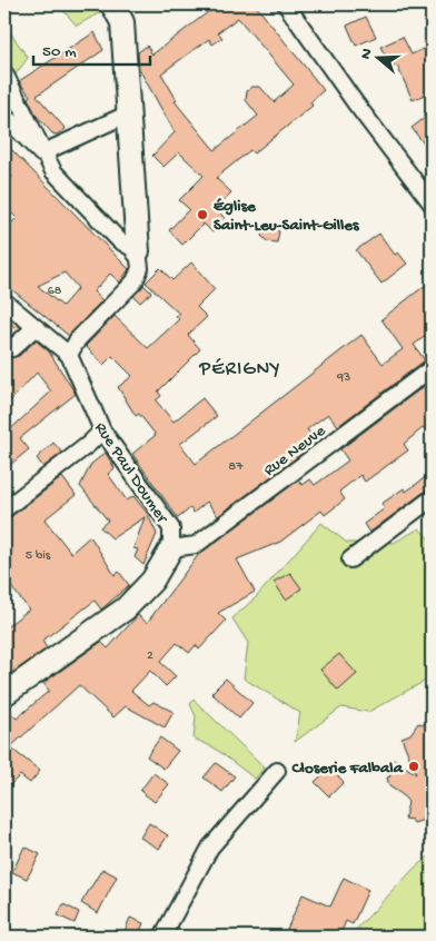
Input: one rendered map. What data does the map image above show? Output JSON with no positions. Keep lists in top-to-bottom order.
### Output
{
  "streets": {
    "street": ["Rue Neuve", "Rue Paul Doumer"]
  },
  "crossings": [
    ["Rue Neuve", "Rue Paul Doumer"]
  ],
  "districts": ["PÉRIGNY"],
  "places": ["Église Saint-Leu-Saint-Gilles", "Closerie Falbala"],
  "house_numbers": [
    "68",
    "93",
    "87",
    "5 bis",
    "2"
  ],
  "scale_bar": "50 m",
  "north": "left"
}
